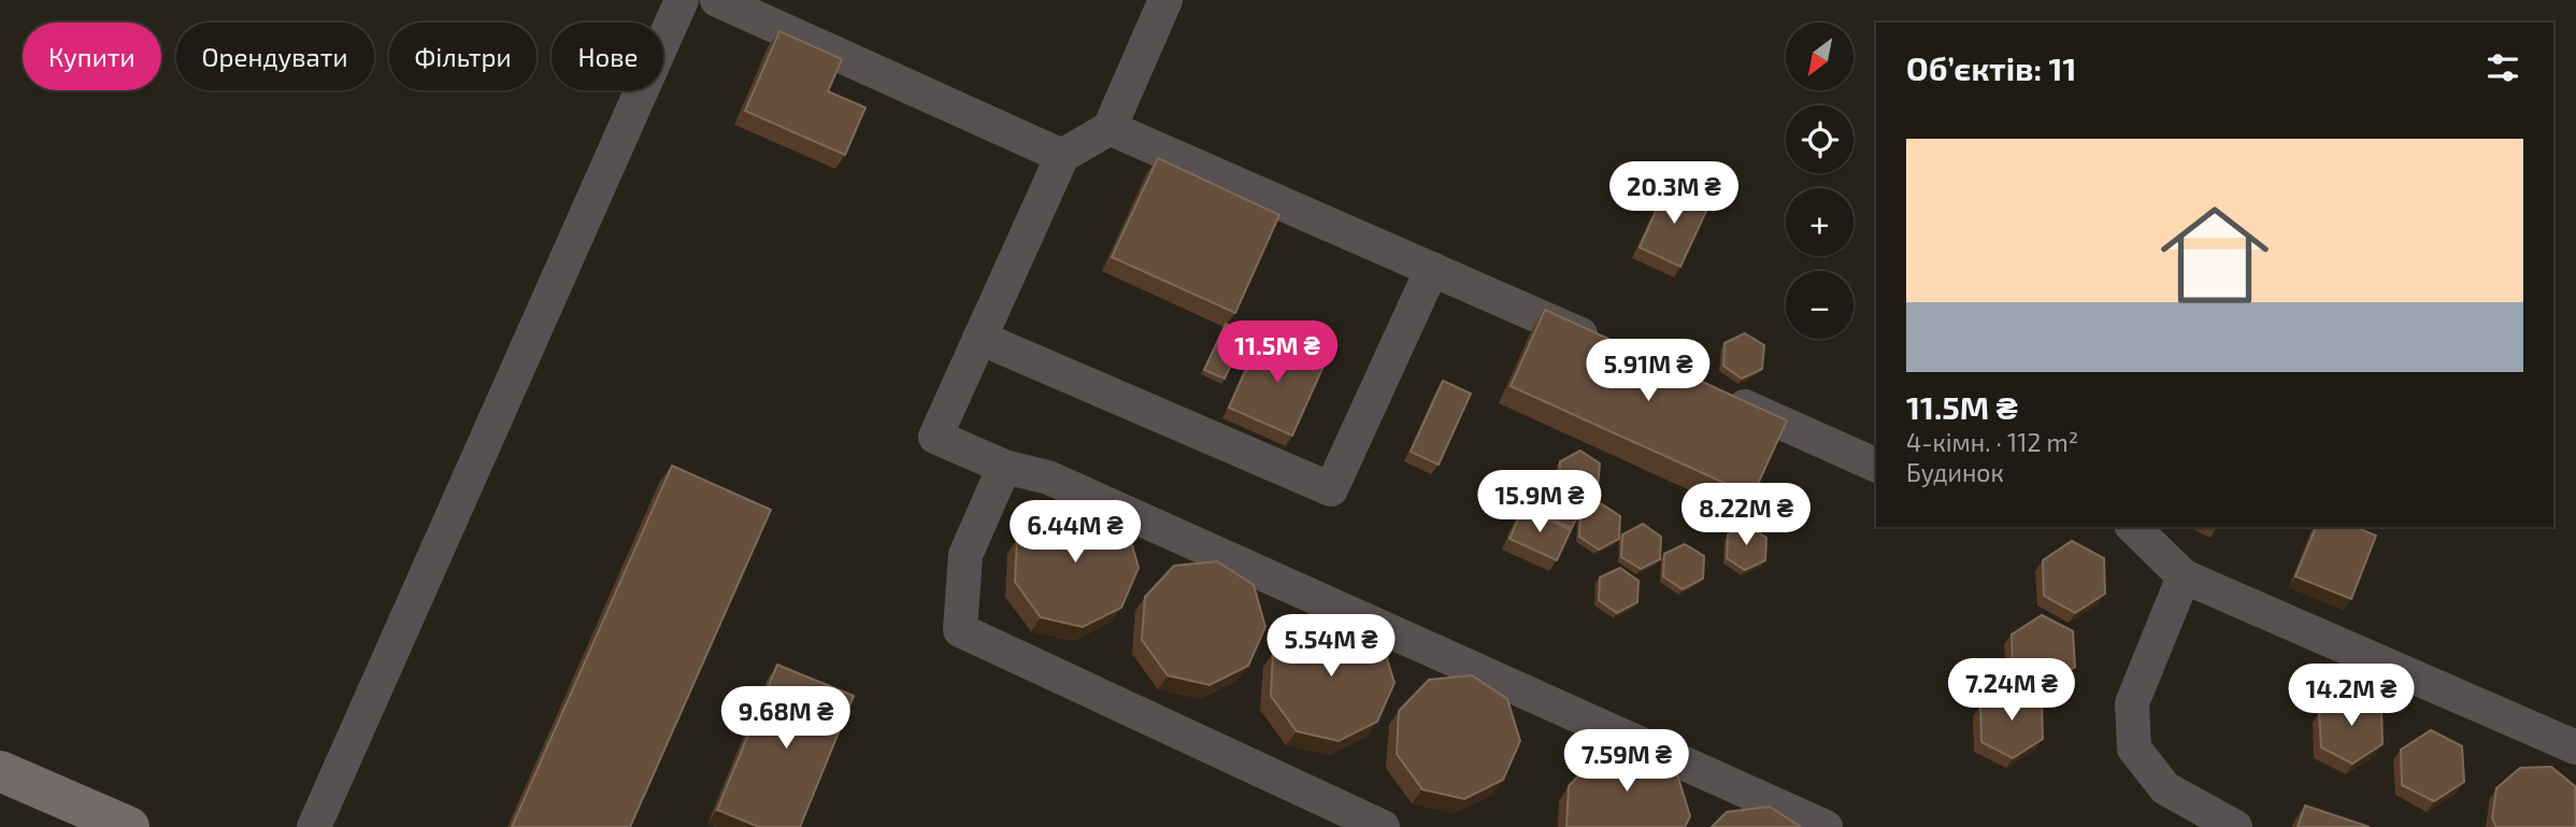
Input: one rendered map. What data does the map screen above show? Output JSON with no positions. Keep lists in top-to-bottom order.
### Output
{
  "north": "bottom left",
  "page": {
    "map_buttons": ["+", "−"],
    "chip": [
      "Купити",
      "Орендувати",
      "Фільтри",
      "Нове"
    ],
    "heading": "Об’єктів: 11",
    "list": [
      {
        "name": "11.5M ₴",
        "note": "4-кімн. · 112 m² · Будинок"
      }
    ],
    "price": [
      "20.3M ₴",
      "11.5M ₴",
      "5.91M ₴",
      "15.9M ₴",
      "8.22M ₴",
      "6.44M ₴",
      "5.54M ₴",
      "7.24M ₴",
      "14.2M ₴",
      "9.68M ₴",
      "7.59M ₴"
    ]
  }
}
